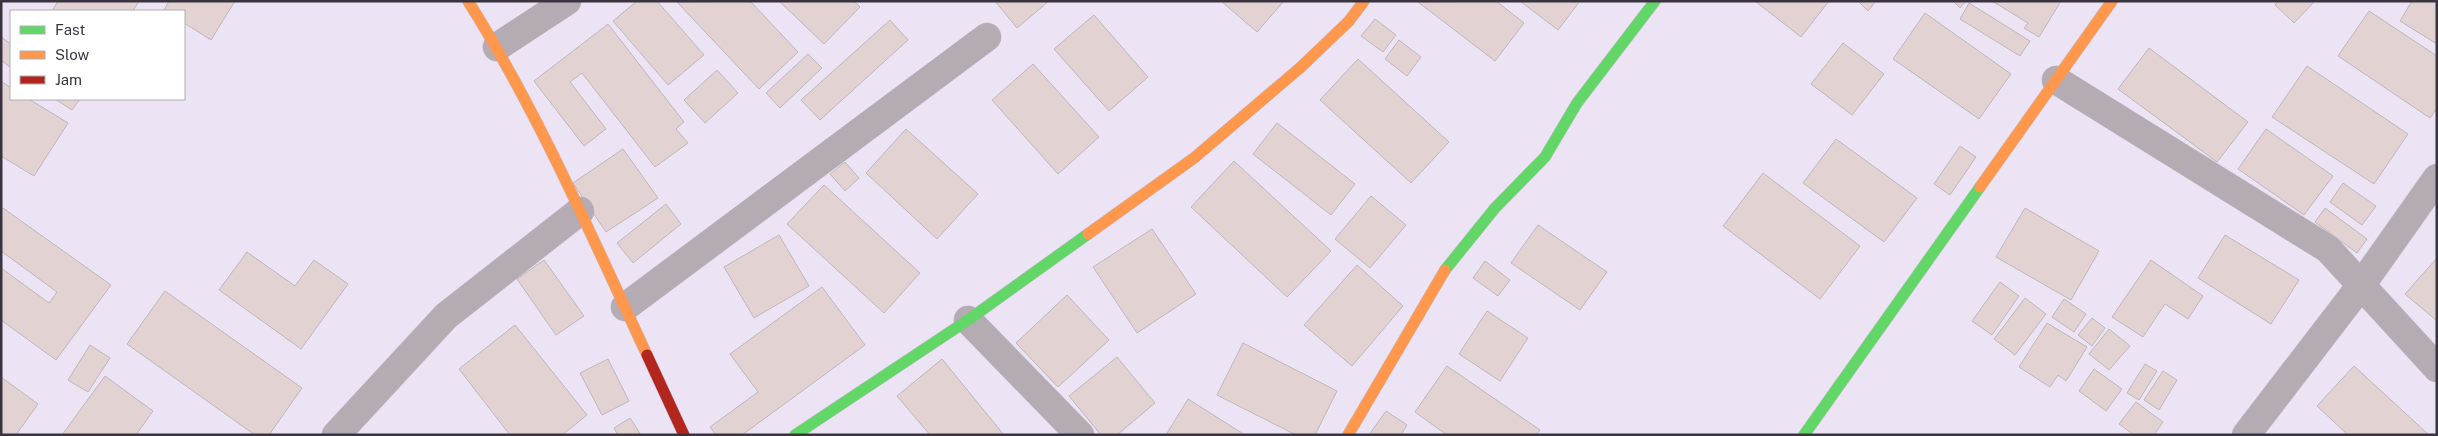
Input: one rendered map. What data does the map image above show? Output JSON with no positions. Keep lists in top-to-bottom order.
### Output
{
  "legend": ["Fast", "Slow", "Jam"]
}
